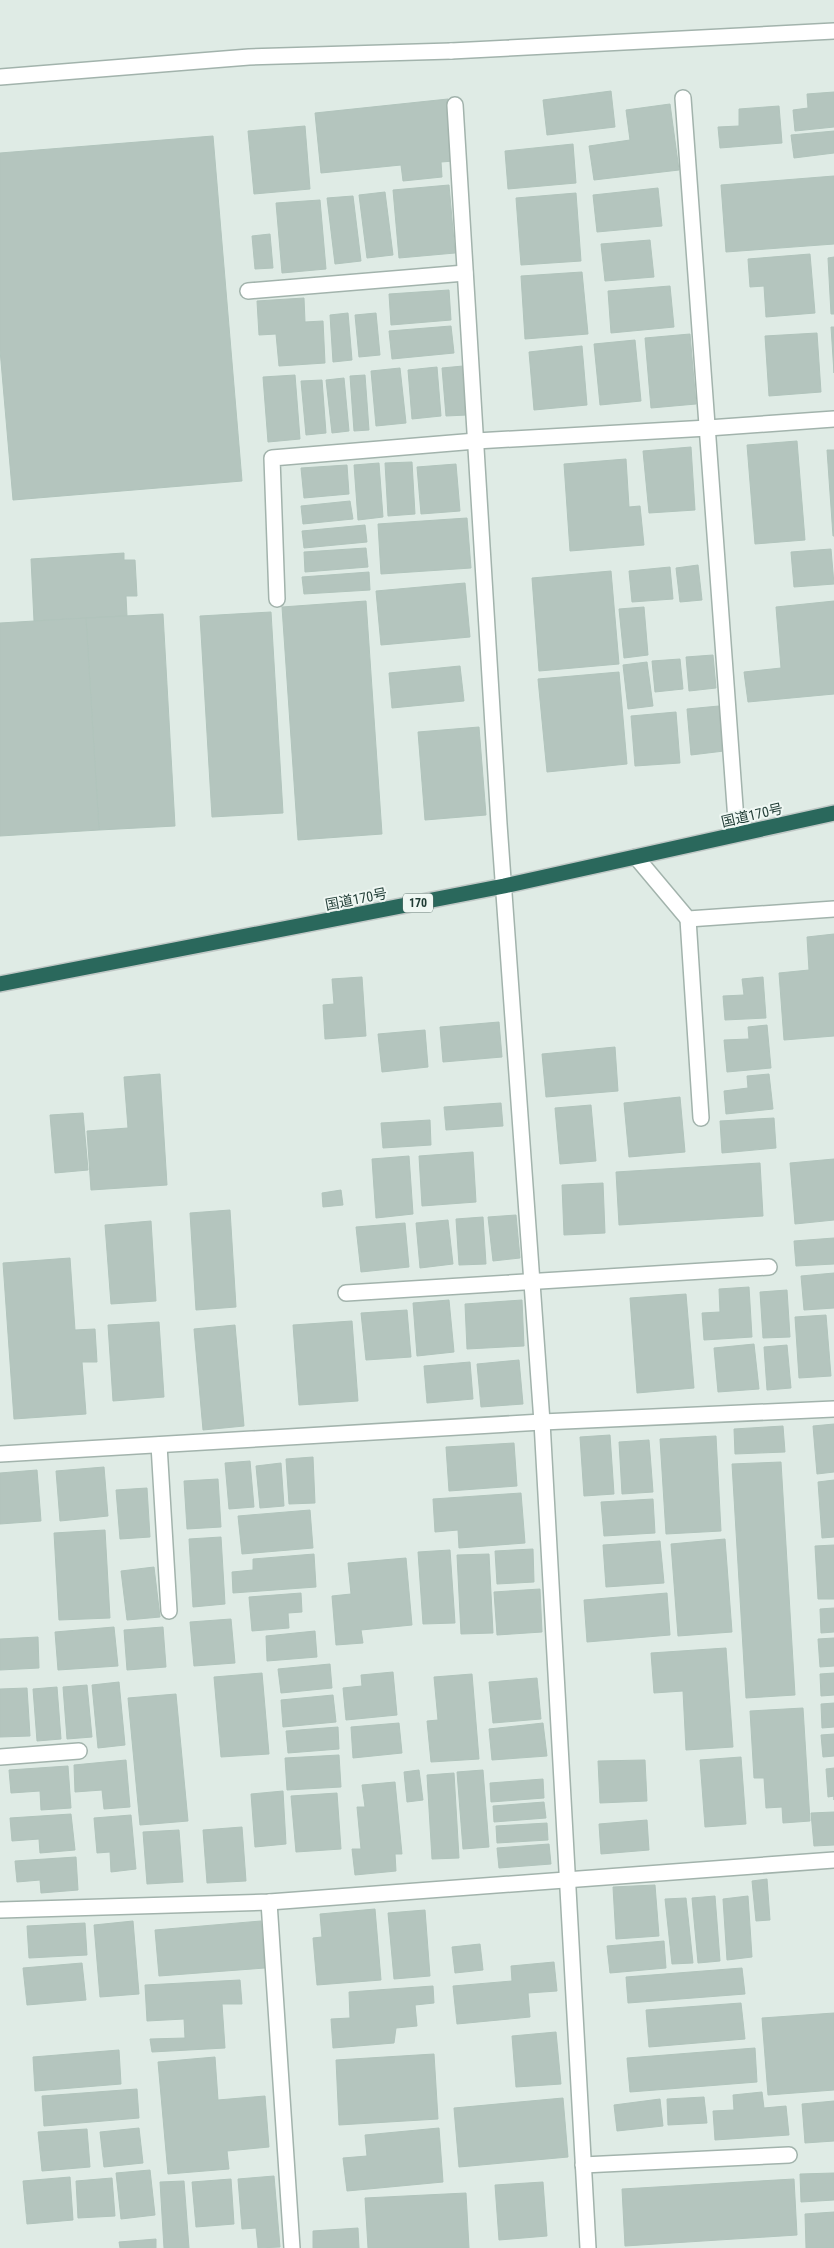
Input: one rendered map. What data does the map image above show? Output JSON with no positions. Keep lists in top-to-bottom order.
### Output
{
  "streets": {
    "highway": ["国道170号", "170"]
  }
}
